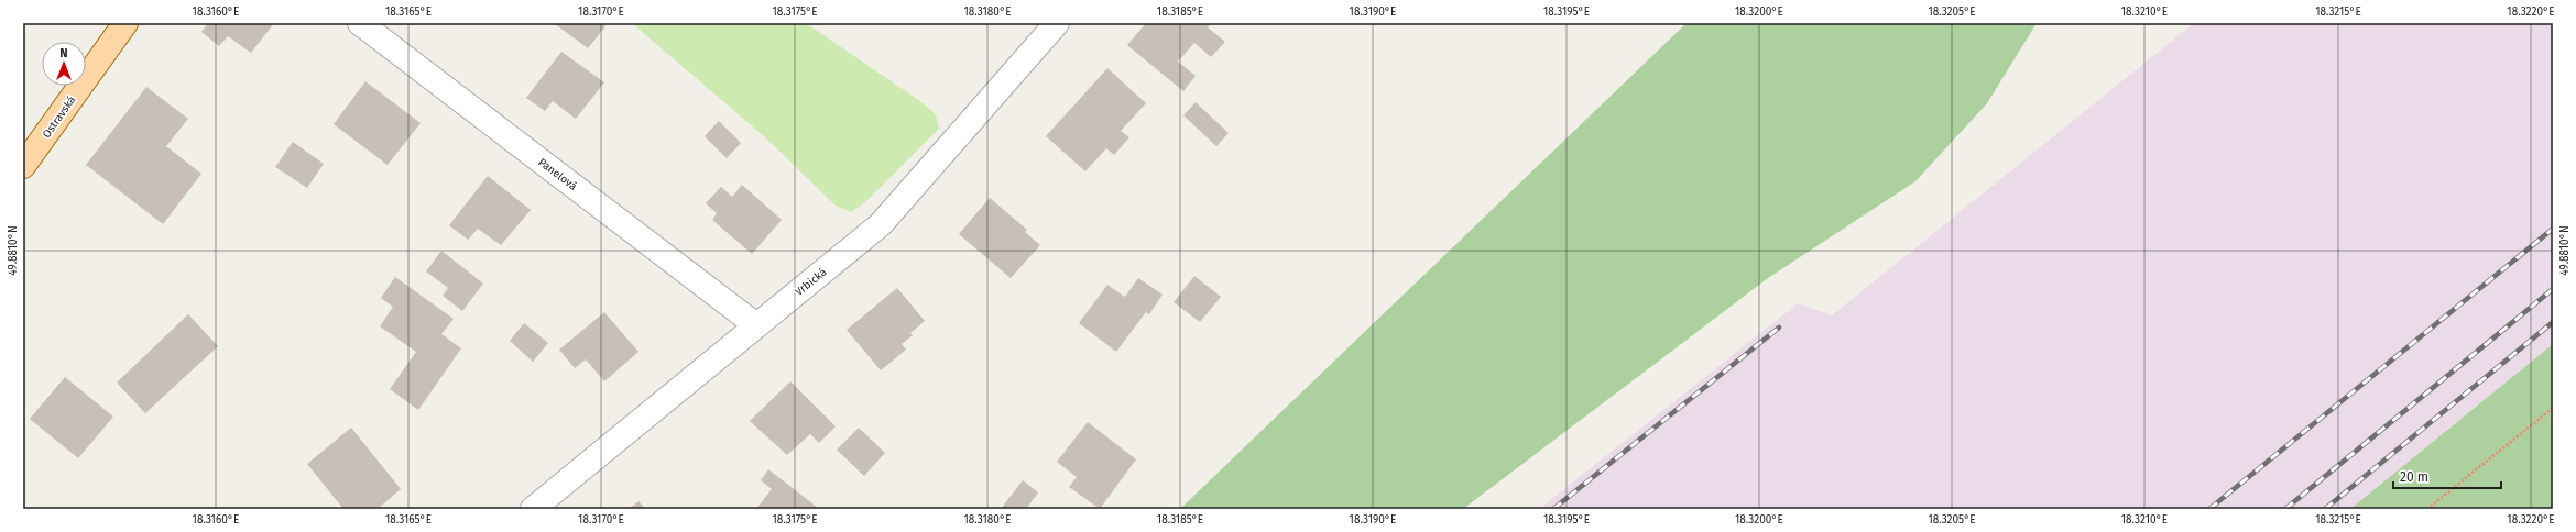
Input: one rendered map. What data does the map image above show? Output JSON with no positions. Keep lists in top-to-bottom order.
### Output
{
  "streets": {
    "main road": ["Ostravská"],
    "street": ["Panelová", "Vrbická"]
  },
  "crossings": [
    ["Panelová", "Vrbická"]
  ],
  "scale_bar": "20 m",
  "north": "top",
  "coordinates": [
    "18.3160°E",
    "18.3165°E",
    "18.3170°E",
    "18.3175°E",
    "18.3180°E",
    "18.3185°E",
    "18.3190°E",
    "18.3195°E",
    "18.3200°E",
    "18.3205°E",
    "18.3210°E",
    "18.3215°E",
    "18.3220°E",
    "49.8810°N"
  ]
}
